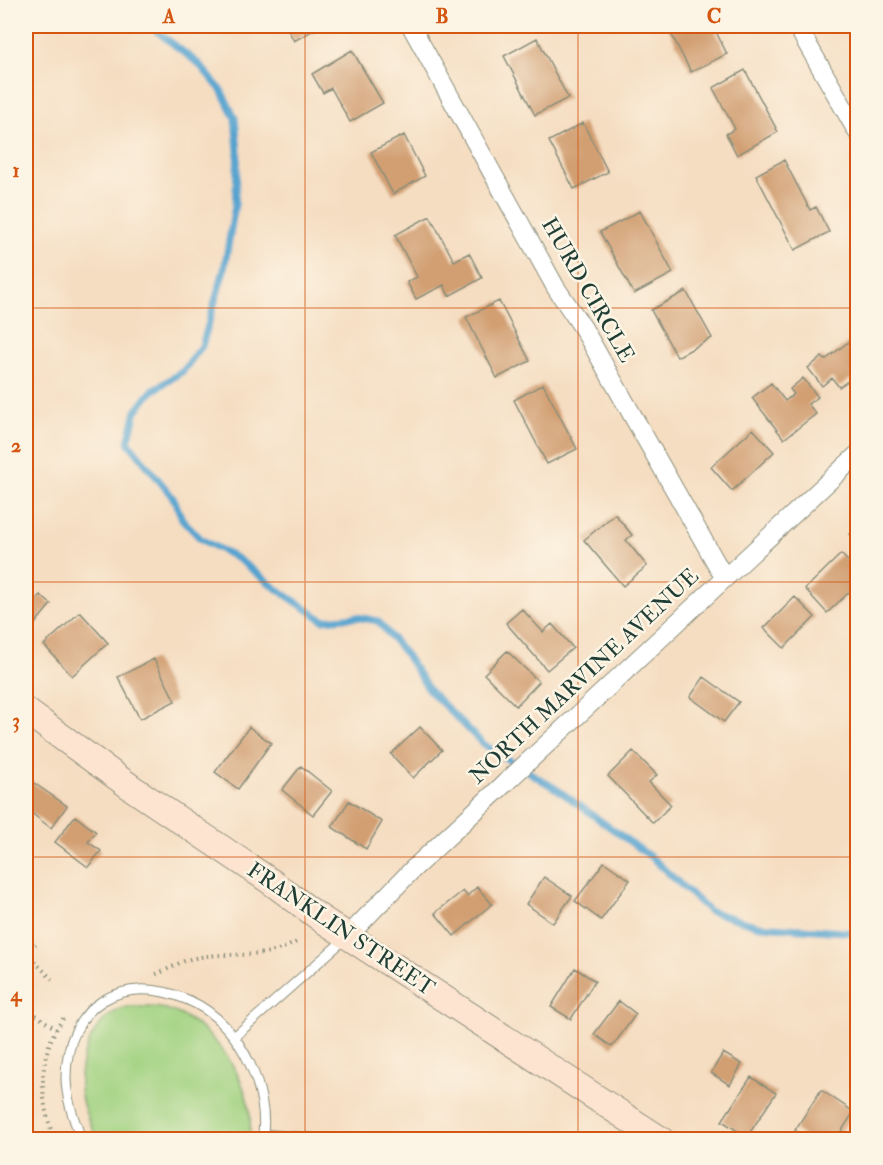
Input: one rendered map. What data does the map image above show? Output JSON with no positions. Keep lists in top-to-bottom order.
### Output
{
  "streets": {
    "street": ["HURD CIRCLE", "NORTH MARVINE AVENUE", "FRANKLIN STREET"]
  },
  "crossings": [
    ["HURD CIRCLE", "NORTH MARVINE AVENUE"],
    ["NORTH MARVINE AVENUE", "FRANKLIN STREET"]
  ],
  "grid": {
    "columns": ["A", "B", "C"],
    "rows": [
      "1",
      "2",
      "3",
      "4"
    ]
  }
}
